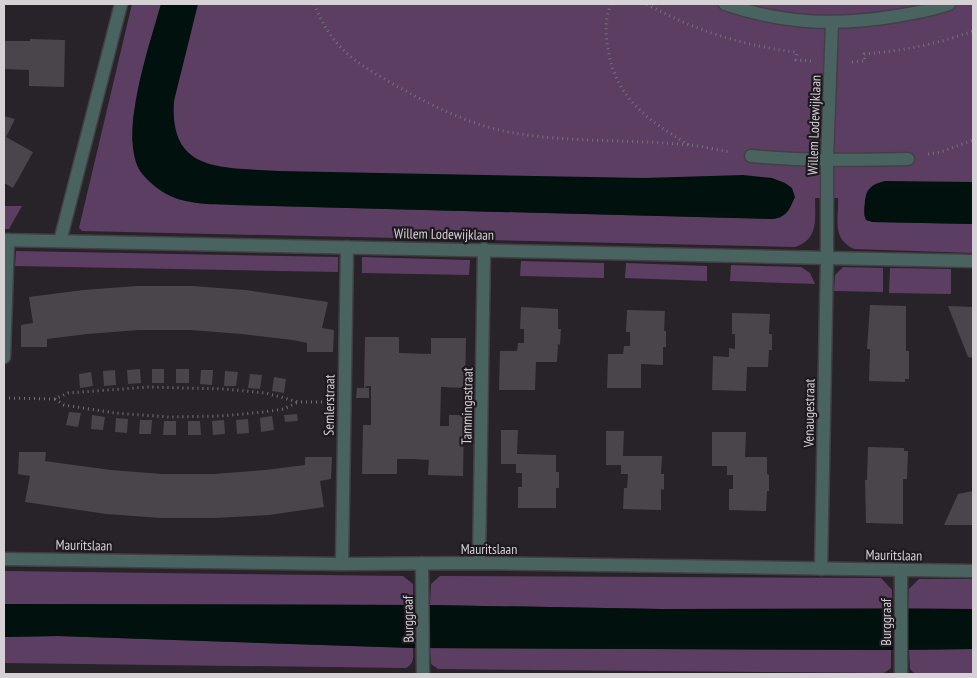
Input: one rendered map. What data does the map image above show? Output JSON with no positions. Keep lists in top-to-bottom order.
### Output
{
  "streets": {
    "street": [
      "Willem Lodewijklaan",
      "Semlerstraat",
      "Tammingastraat",
      "Venaugestraat",
      "Mauritslaan",
      "Burggraaf"
    ]
  },
  "crossings": [
    ["Willem Lodewijklaan", "Semlerstraat"],
    ["Willem Lodewijklaan", "Tammingastraat"],
    ["Willem Lodewijklaan", "Venaugestraat"],
    ["Semlerstraat", "Mauritslaan"],
    ["Tammingastraat", "Mauritslaan"],
    ["Venaugestraat", "Mauritslaan"],
    ["Mauritslaan", "Burggraaf"]
  ]
}
